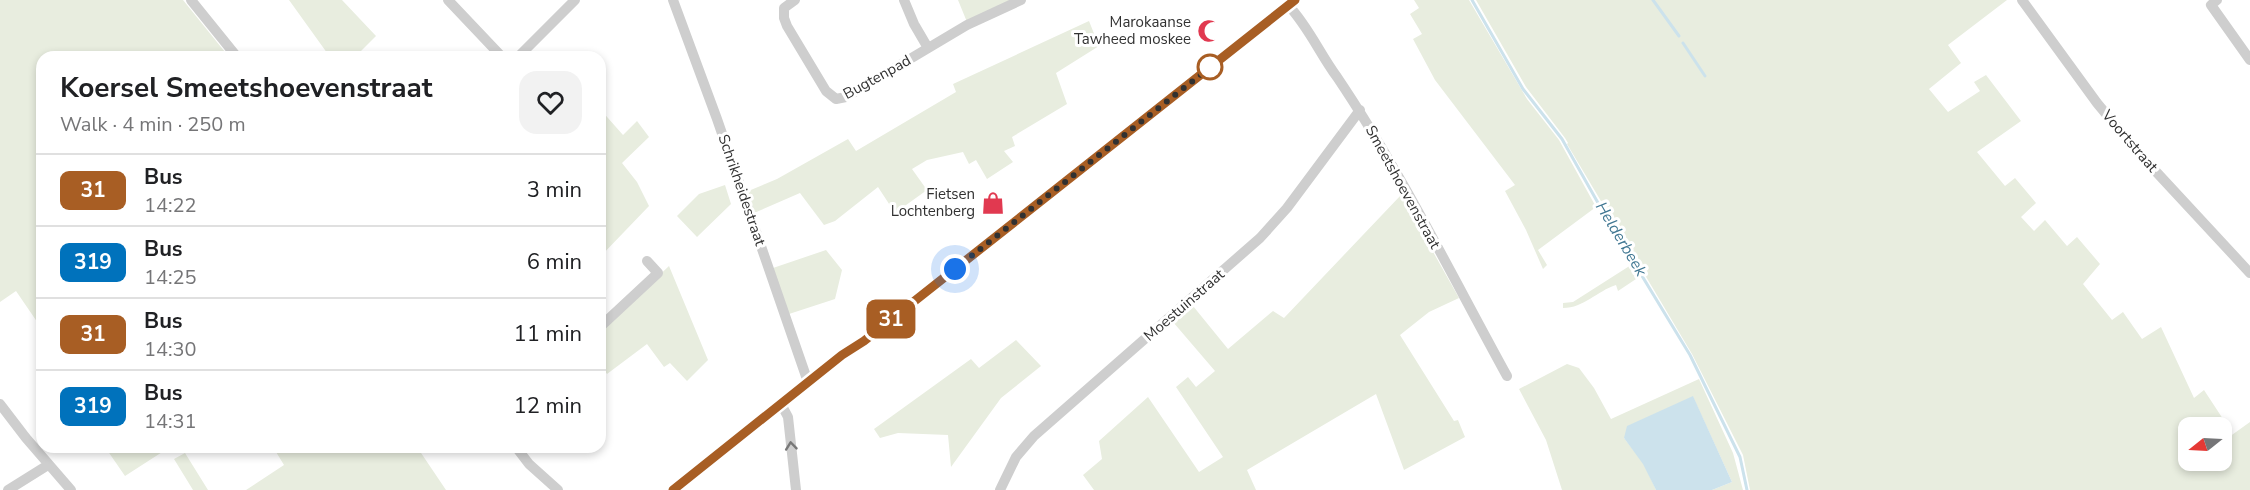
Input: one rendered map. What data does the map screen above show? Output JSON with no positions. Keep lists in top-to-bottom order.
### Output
{
  "streets": {
    "street": [
      "Bugtenpad",
      "Voortstraat",
      "Smeetshoevenstraat",
      "Schrikheidestraat",
      "Moestuinstraat"
    ]
  },
  "crossings": [
    ["Smeetshoevenstraat", "Moestuinstraat"]
  ],
  "water": ["Helderbeek"],
  "places": {
    "mosque": ["Marokaanse Tawheed moskee"],
    "shop": ["Fietsen Lochtenberg"]
  },
  "lines": ["bus line 31"],
  "north": "left",
  "page": {
    "on_map": "31",
    "heading": ["Koersel Smeetshoevenstraat", "Walk · 4 min · 250 m"],
    "list": [
      {
        "mark": "31",
        "name": "Bus",
        "note": "14:22",
        "value": "3 min"
      },
      {
        "mark": "319",
        "name": "Bus",
        "note": "14:25",
        "value": "6 min"
      },
      {
        "mark": "31",
        "name": "Bus",
        "note": "14:30",
        "value": "11 min"
      },
      {
        "mark": "319",
        "name": "Bus",
        "note": "14:31",
        "value": "12 min"
      }
    ]
  }
}
